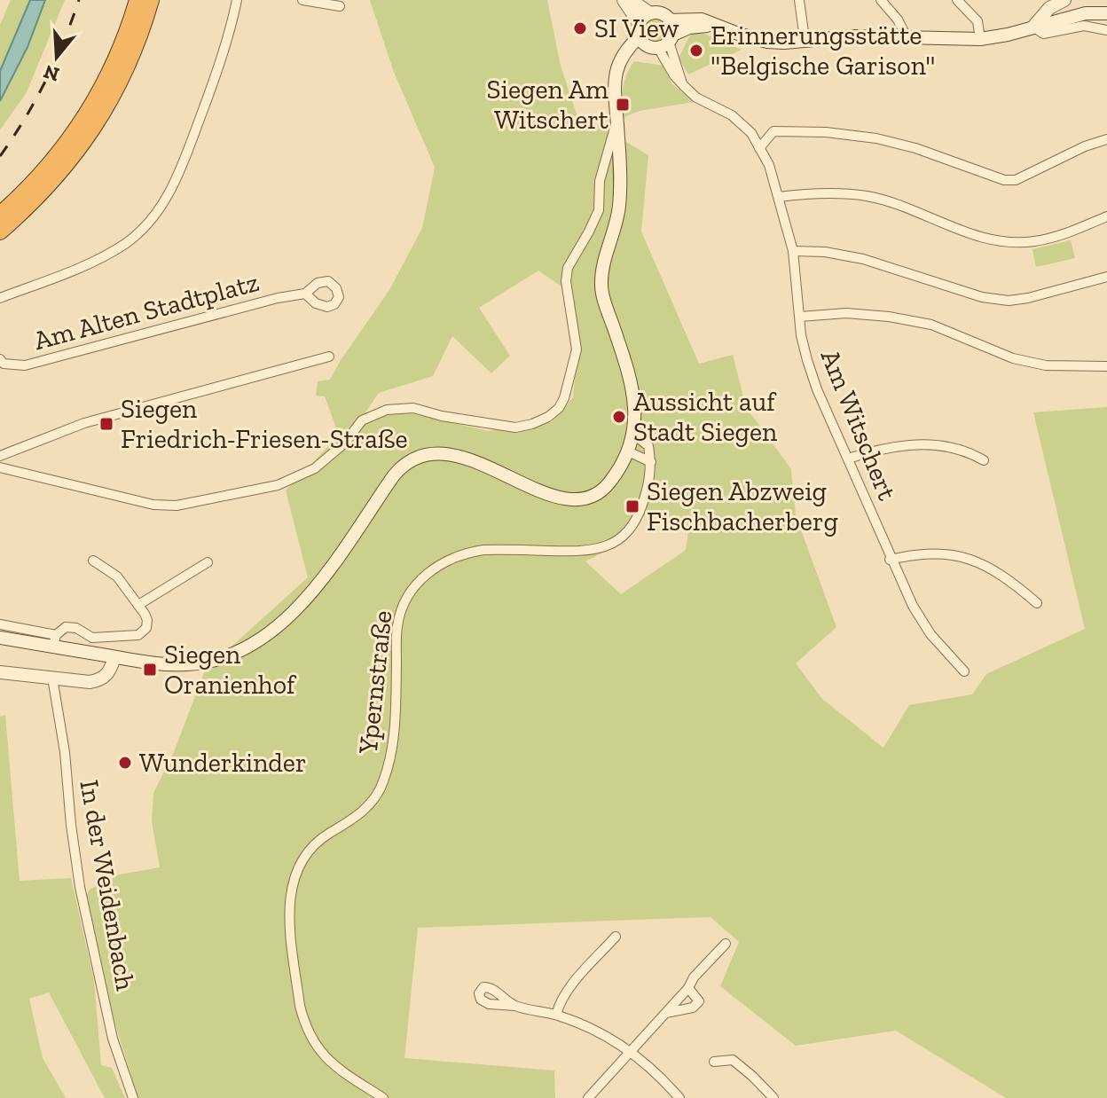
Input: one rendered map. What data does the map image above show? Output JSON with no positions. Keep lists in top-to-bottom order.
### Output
{
  "streets": {
    "street": [
      "Am Alten Stadtplatz",
      "Am Witschert",
      "Ypernstraße",
      "In der Weidenbach"
    ]
  },
  "places": {
    "other": [
      "SI View",
      "Erinnerungsstätte \"Belgische Garison\"",
      "Aussicht auf Stadt Siegen",
      "Wunderkinder"
    ],
    "transit": [
      "Siegen Am Witschert",
      "Siegen Friedrich-Friesen-Straße",
      "Siegen Abzweig Fischbacherberg",
      "Siegen Oranienhof"
    ]
  },
  "north": "bottom"
}
